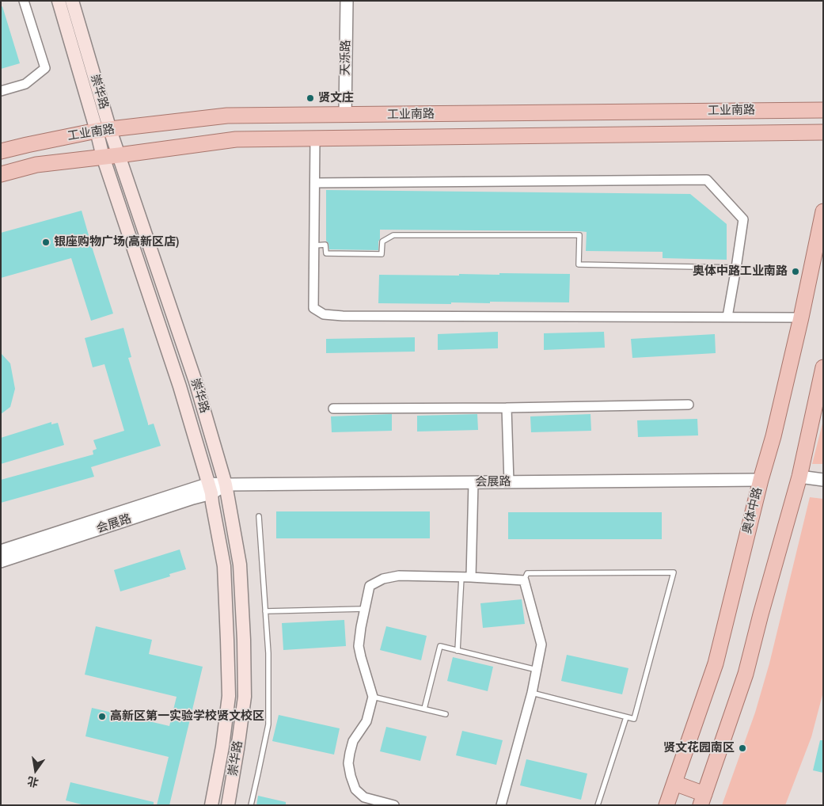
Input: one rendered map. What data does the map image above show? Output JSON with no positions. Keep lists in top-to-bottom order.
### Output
{
  "streets": {
    "main road": ["崇华路", "工业南路", "奥体中路"],
    "street": ["天泺路", "会展路"]
  },
  "crossings": [
    ["天泺路", "工业南路"],
    ["崇华路", "工业南路"],
    ["崇华路", "会展路"],
    ["会展路", "奥体中路"]
  ],
  "places": [
    "贤文庄",
    "银座购物广场(高新区店)",
    "奥体中路工业南路",
    "高新区第一实验学校贤文校区",
    "贤文花园南区"
  ],
  "north": "bottom"
}
